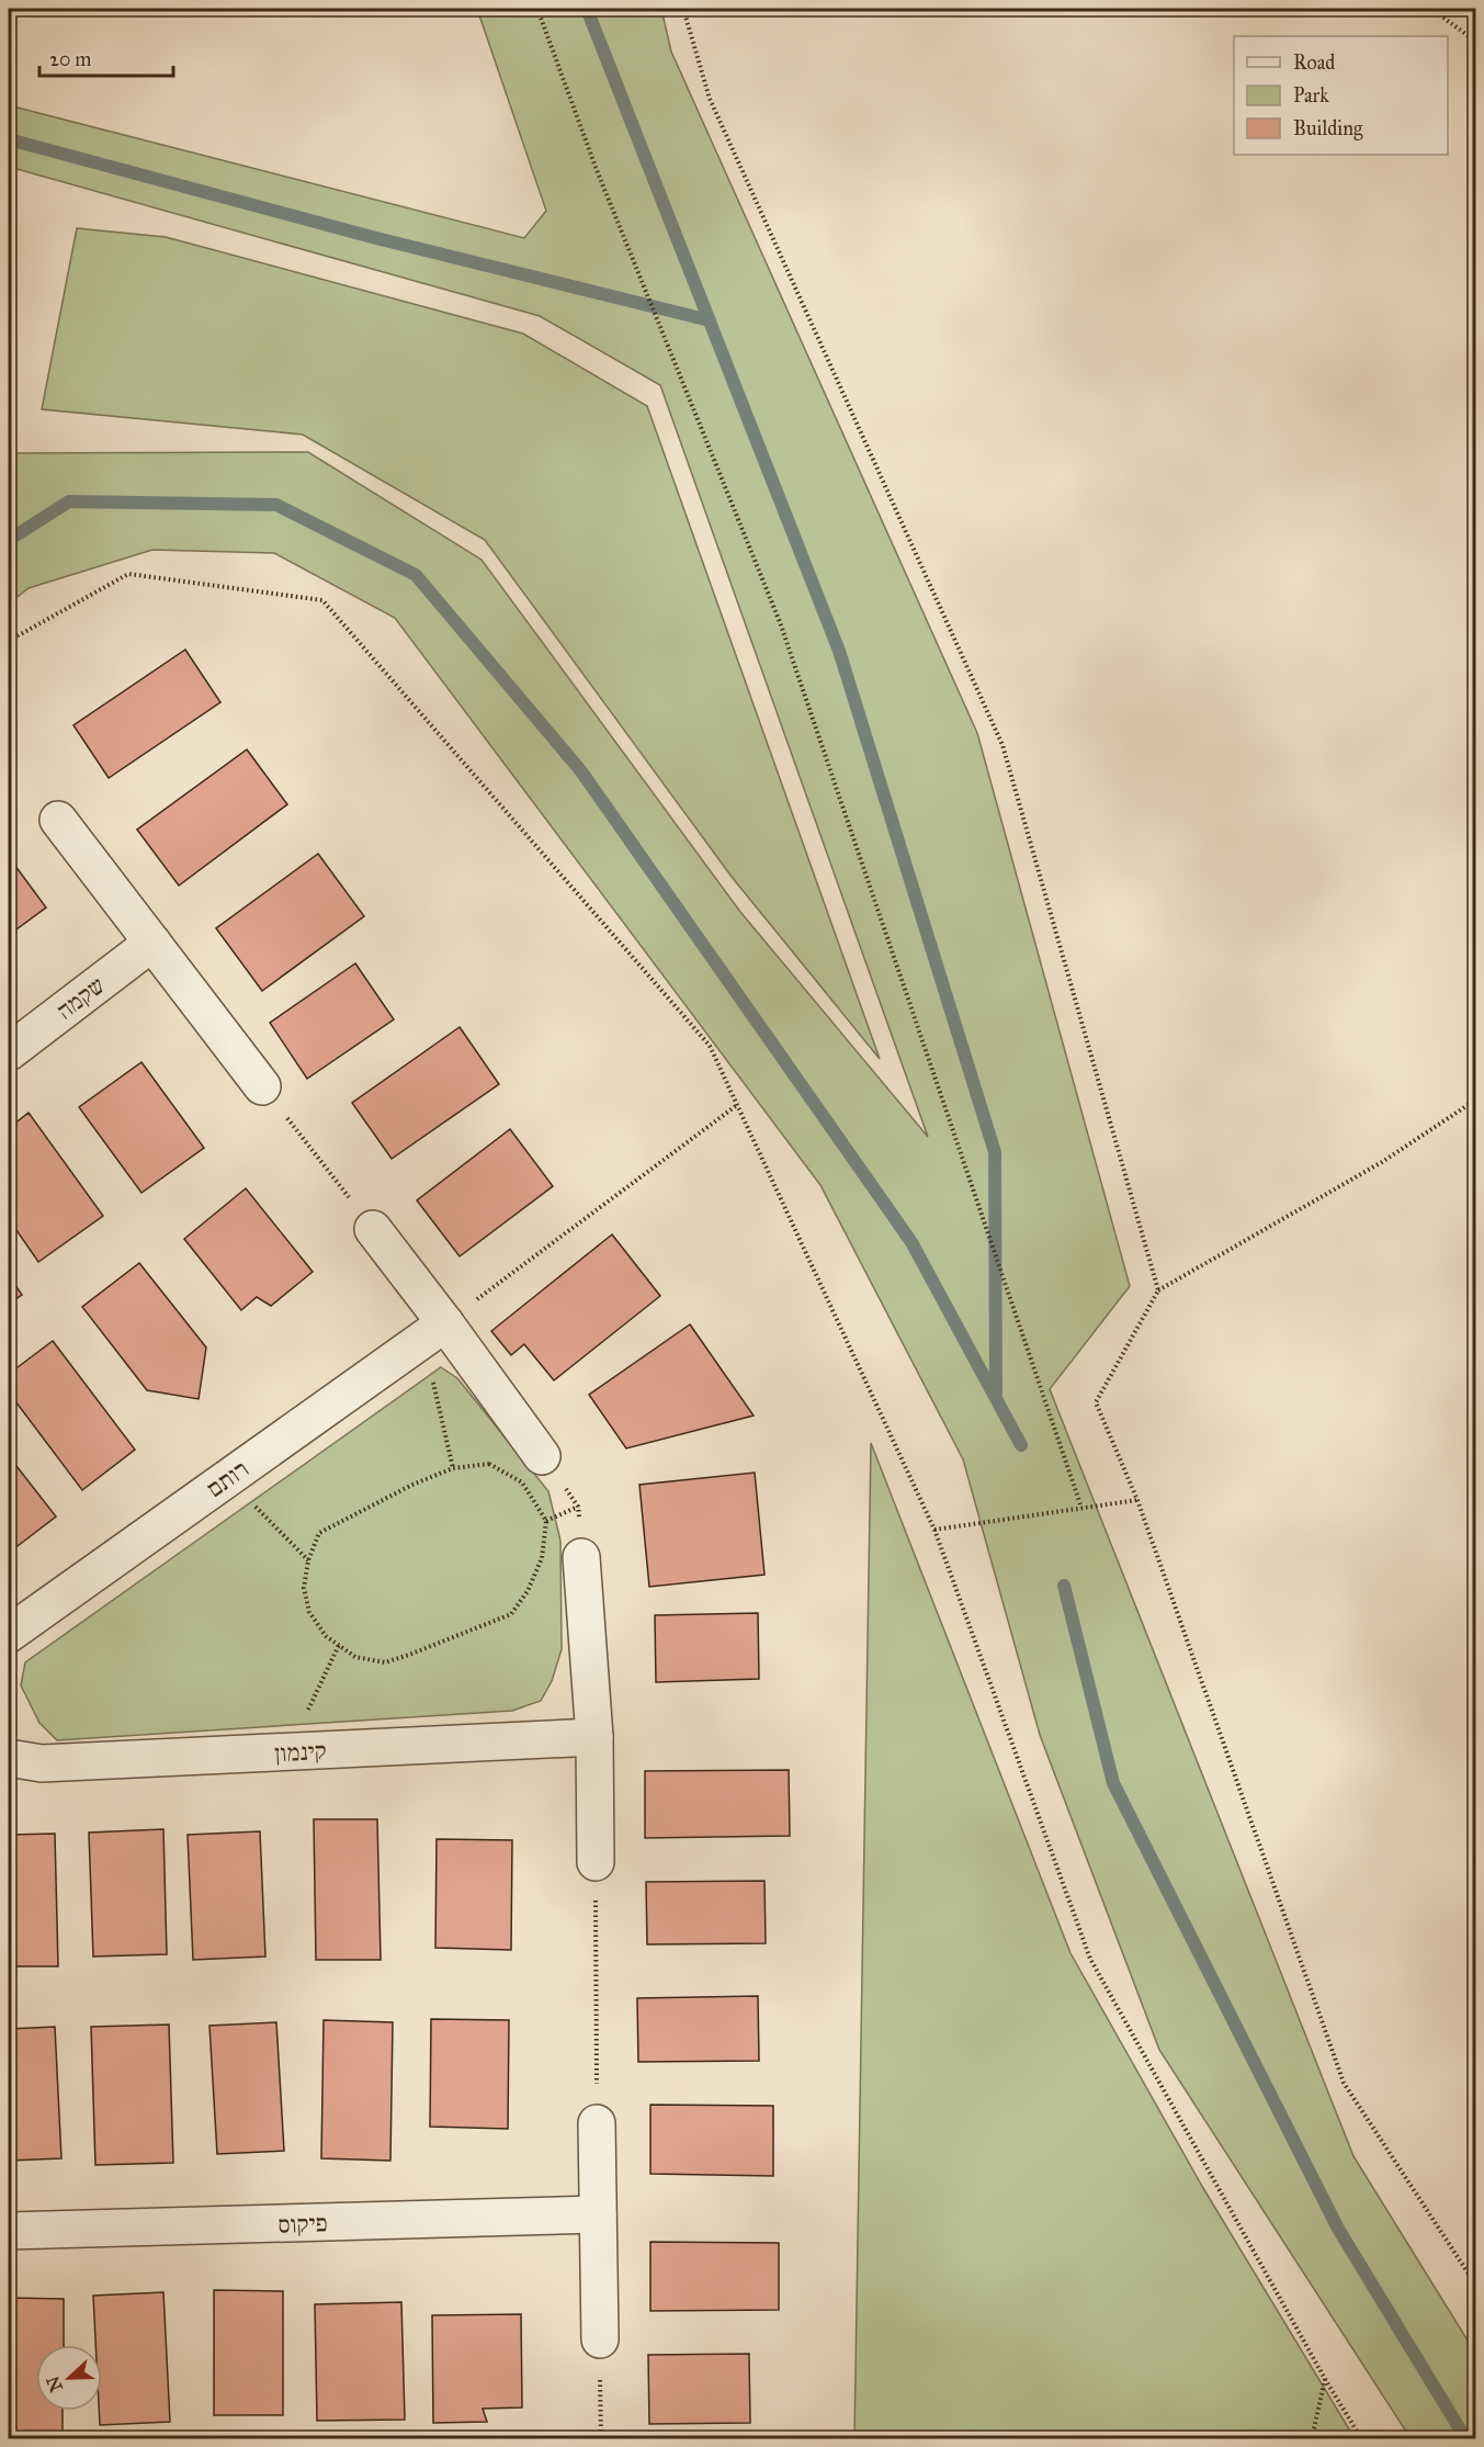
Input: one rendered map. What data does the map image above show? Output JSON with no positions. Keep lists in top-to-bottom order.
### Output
{
  "streets": {
    "street": [
      "שקמה",
      "רותם",
      "קינמון",
      "פיקוס"
    ]
  },
  "legend": ["Road", "Park", "Building"],
  "scale_bar": "20 m",
  "north": "left"
}
